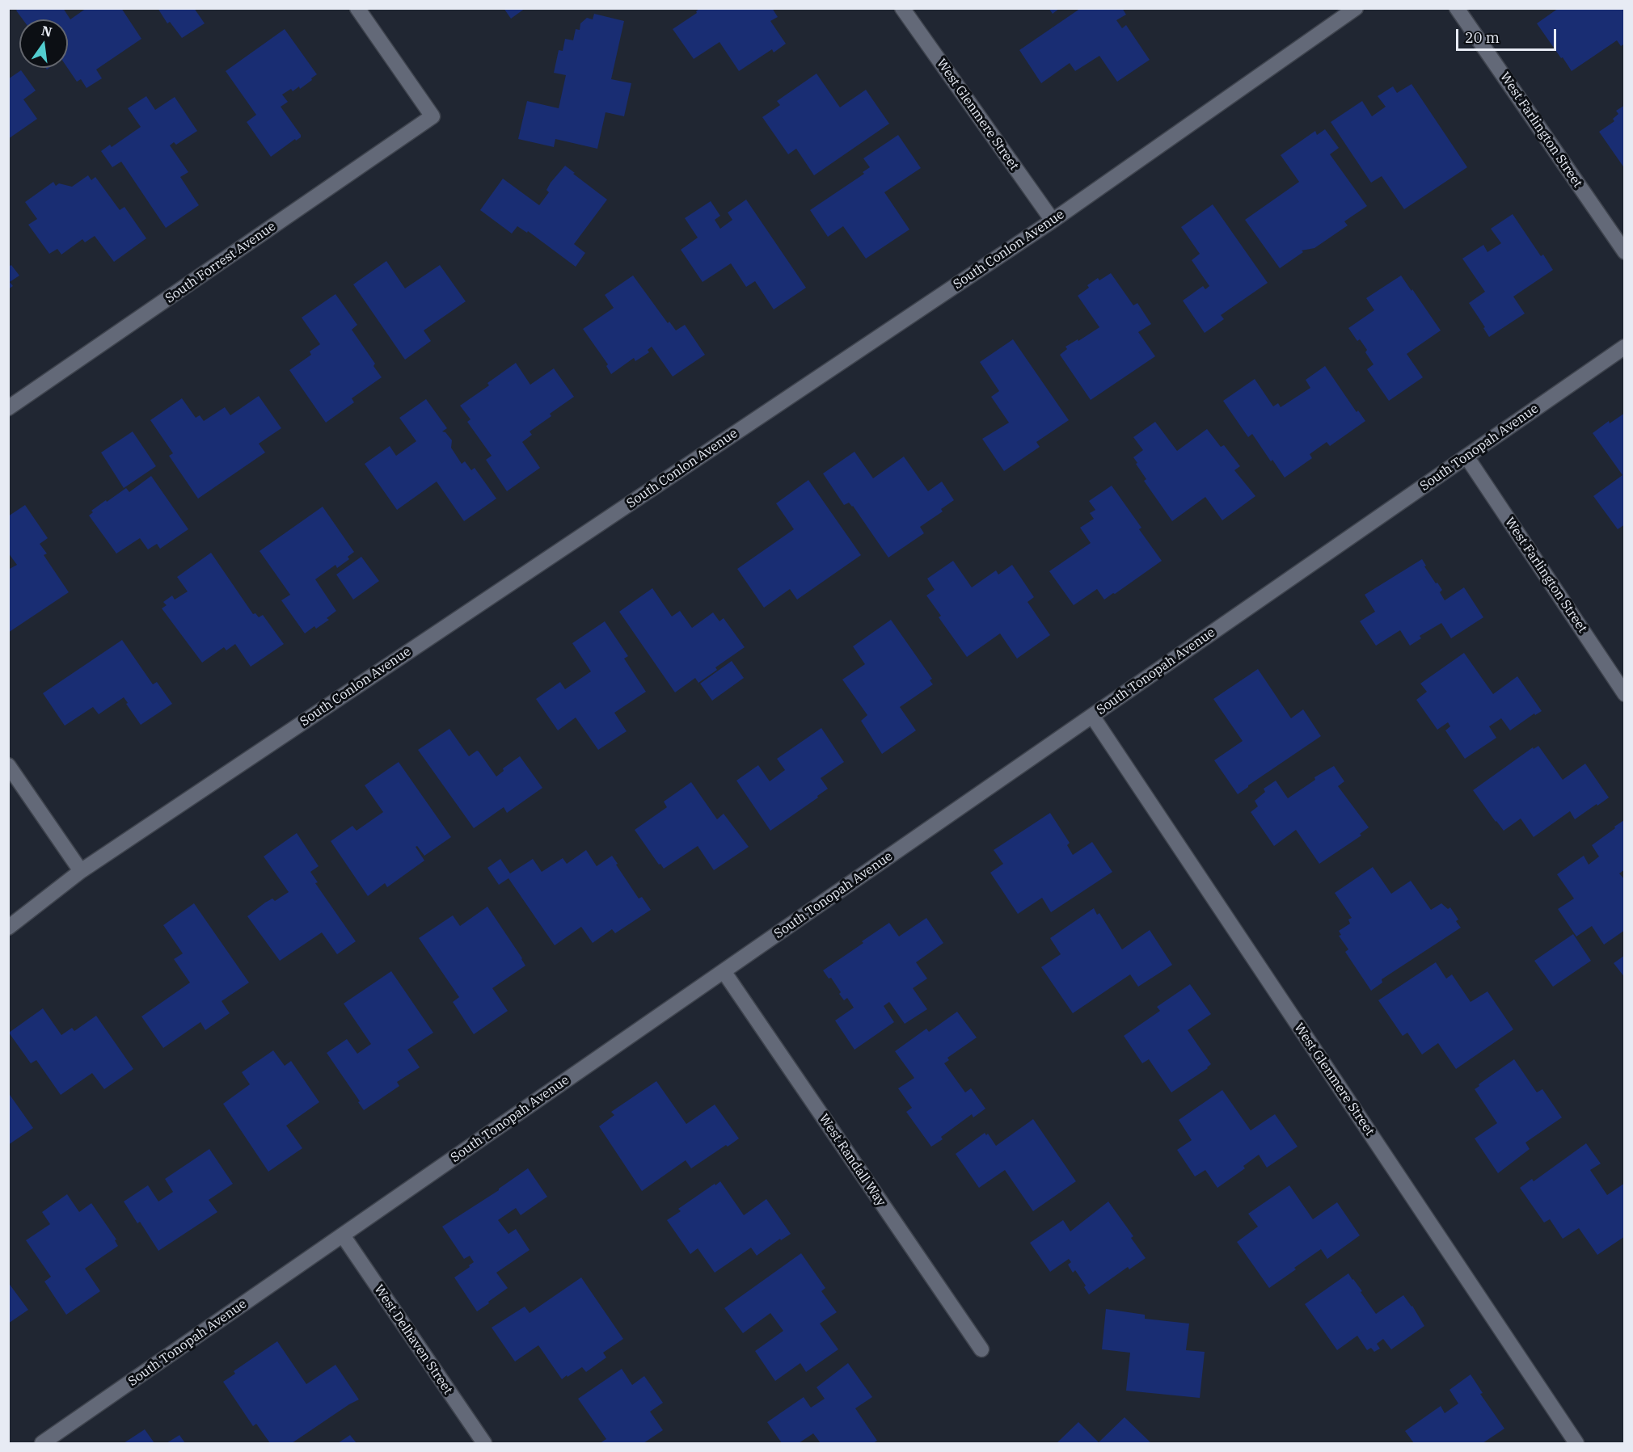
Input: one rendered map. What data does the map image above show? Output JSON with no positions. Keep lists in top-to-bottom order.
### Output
{
  "streets": {
    "street": [
      "West Glenmere Street",
      "West Farlington Street",
      "South Conlon Avenue",
      "South Forrest Avenue",
      "South Tonopah Avenue",
      "West Randall Way",
      "West Delhaven Street"
    ]
  },
  "crossings": [
    ["West Glenmere Street", "South Conlon Avenue"],
    ["West Glenmere Street", "South Tonopah Avenue"],
    ["West Farlington Street", "South Tonopah Avenue"],
    ["South Tonopah Avenue", "West Randall Way"],
    ["South Tonopah Avenue", "West Delhaven Street"]
  ],
  "scale_bar": "20 m",
  "north": "top"
}
